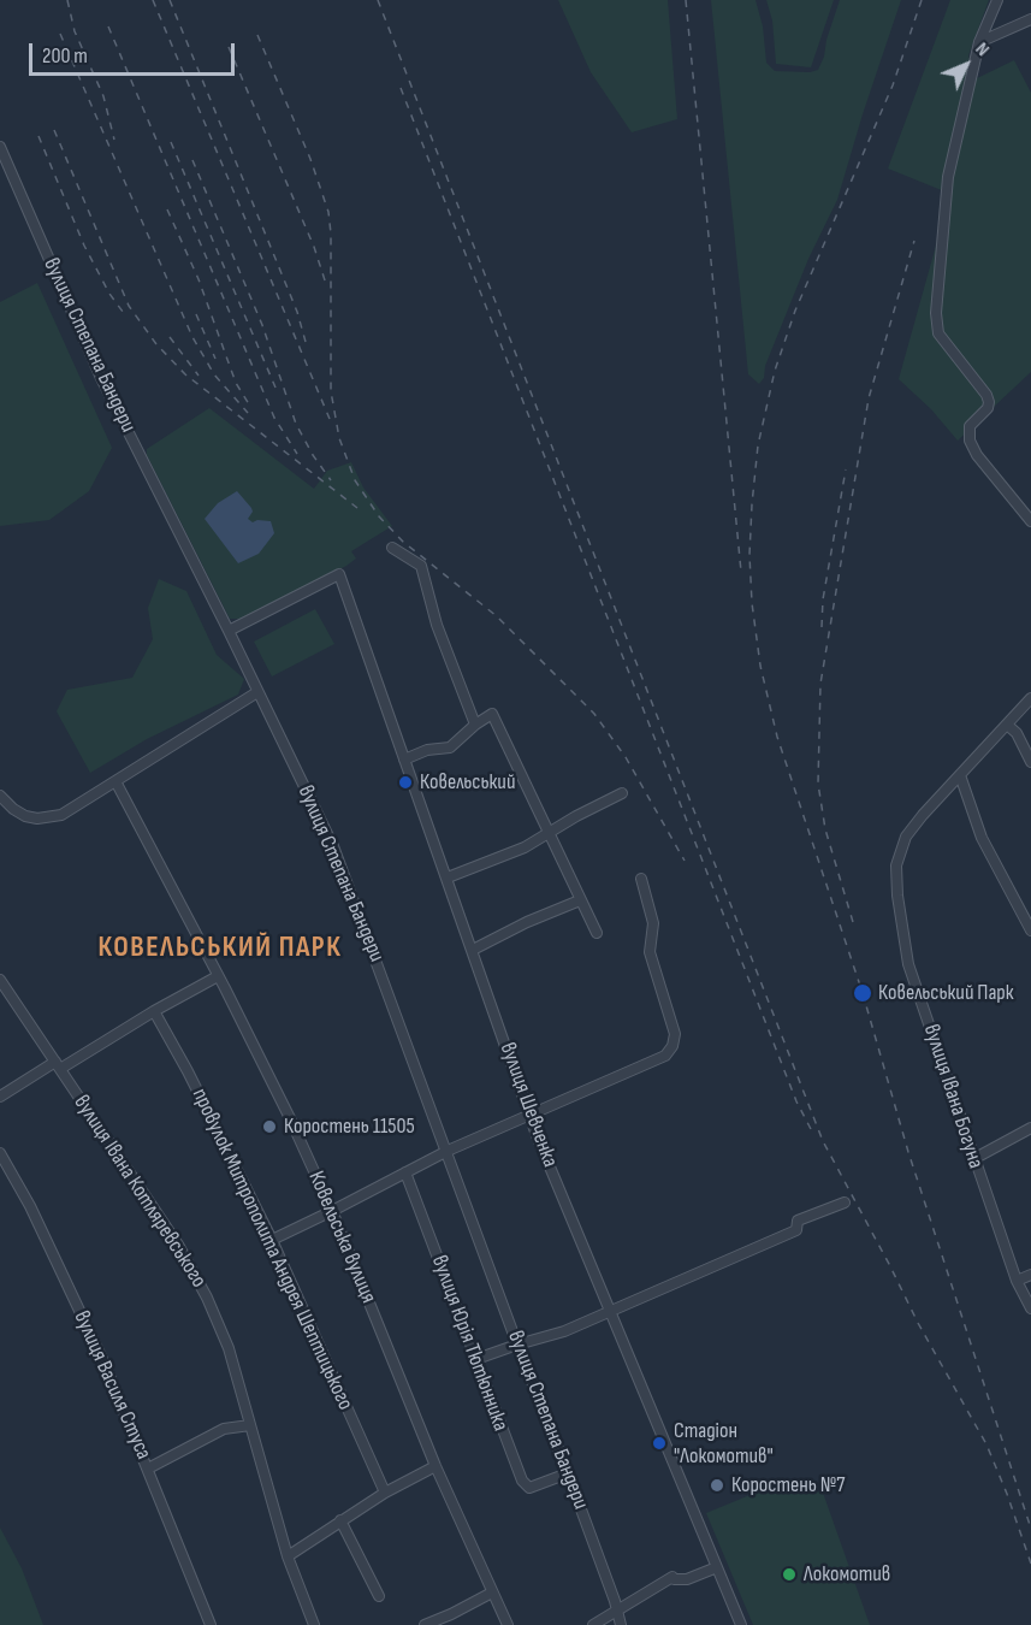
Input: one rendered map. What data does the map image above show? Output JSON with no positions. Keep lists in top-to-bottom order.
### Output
{
  "streets": {
    "street": [
      "вулиця Степана Бандери",
      "вулиця Івана Богуна",
      "вулиця Шевченка",
      "вулиця Івана Котляревського",
      "Ковельська вулиця",
      "провулок Митрополита Андрея Шептицького",
      "вулиця Юрія Тютюнника",
      "вулиця Василя Стуса"
    ]
  },
  "crossings": [
    ["вулиця Степана Бандери", "вулиця Шевченка"],
    ["вулиця Степана Бандери", "вулиця Юрія Тютюнника"]
  ],
  "districts": ["КОВЕЛЬСЬКИЙ ПАРК"],
  "places": [
    "Ковельський",
    "Ковельський Парк",
    "Коростень 11505",
    "Стадіон \"Локомотив\"",
    "Коростень №7",
    "Локомотив"
  ],
  "scale_bar": "200 m",
  "north": "top right"
}
